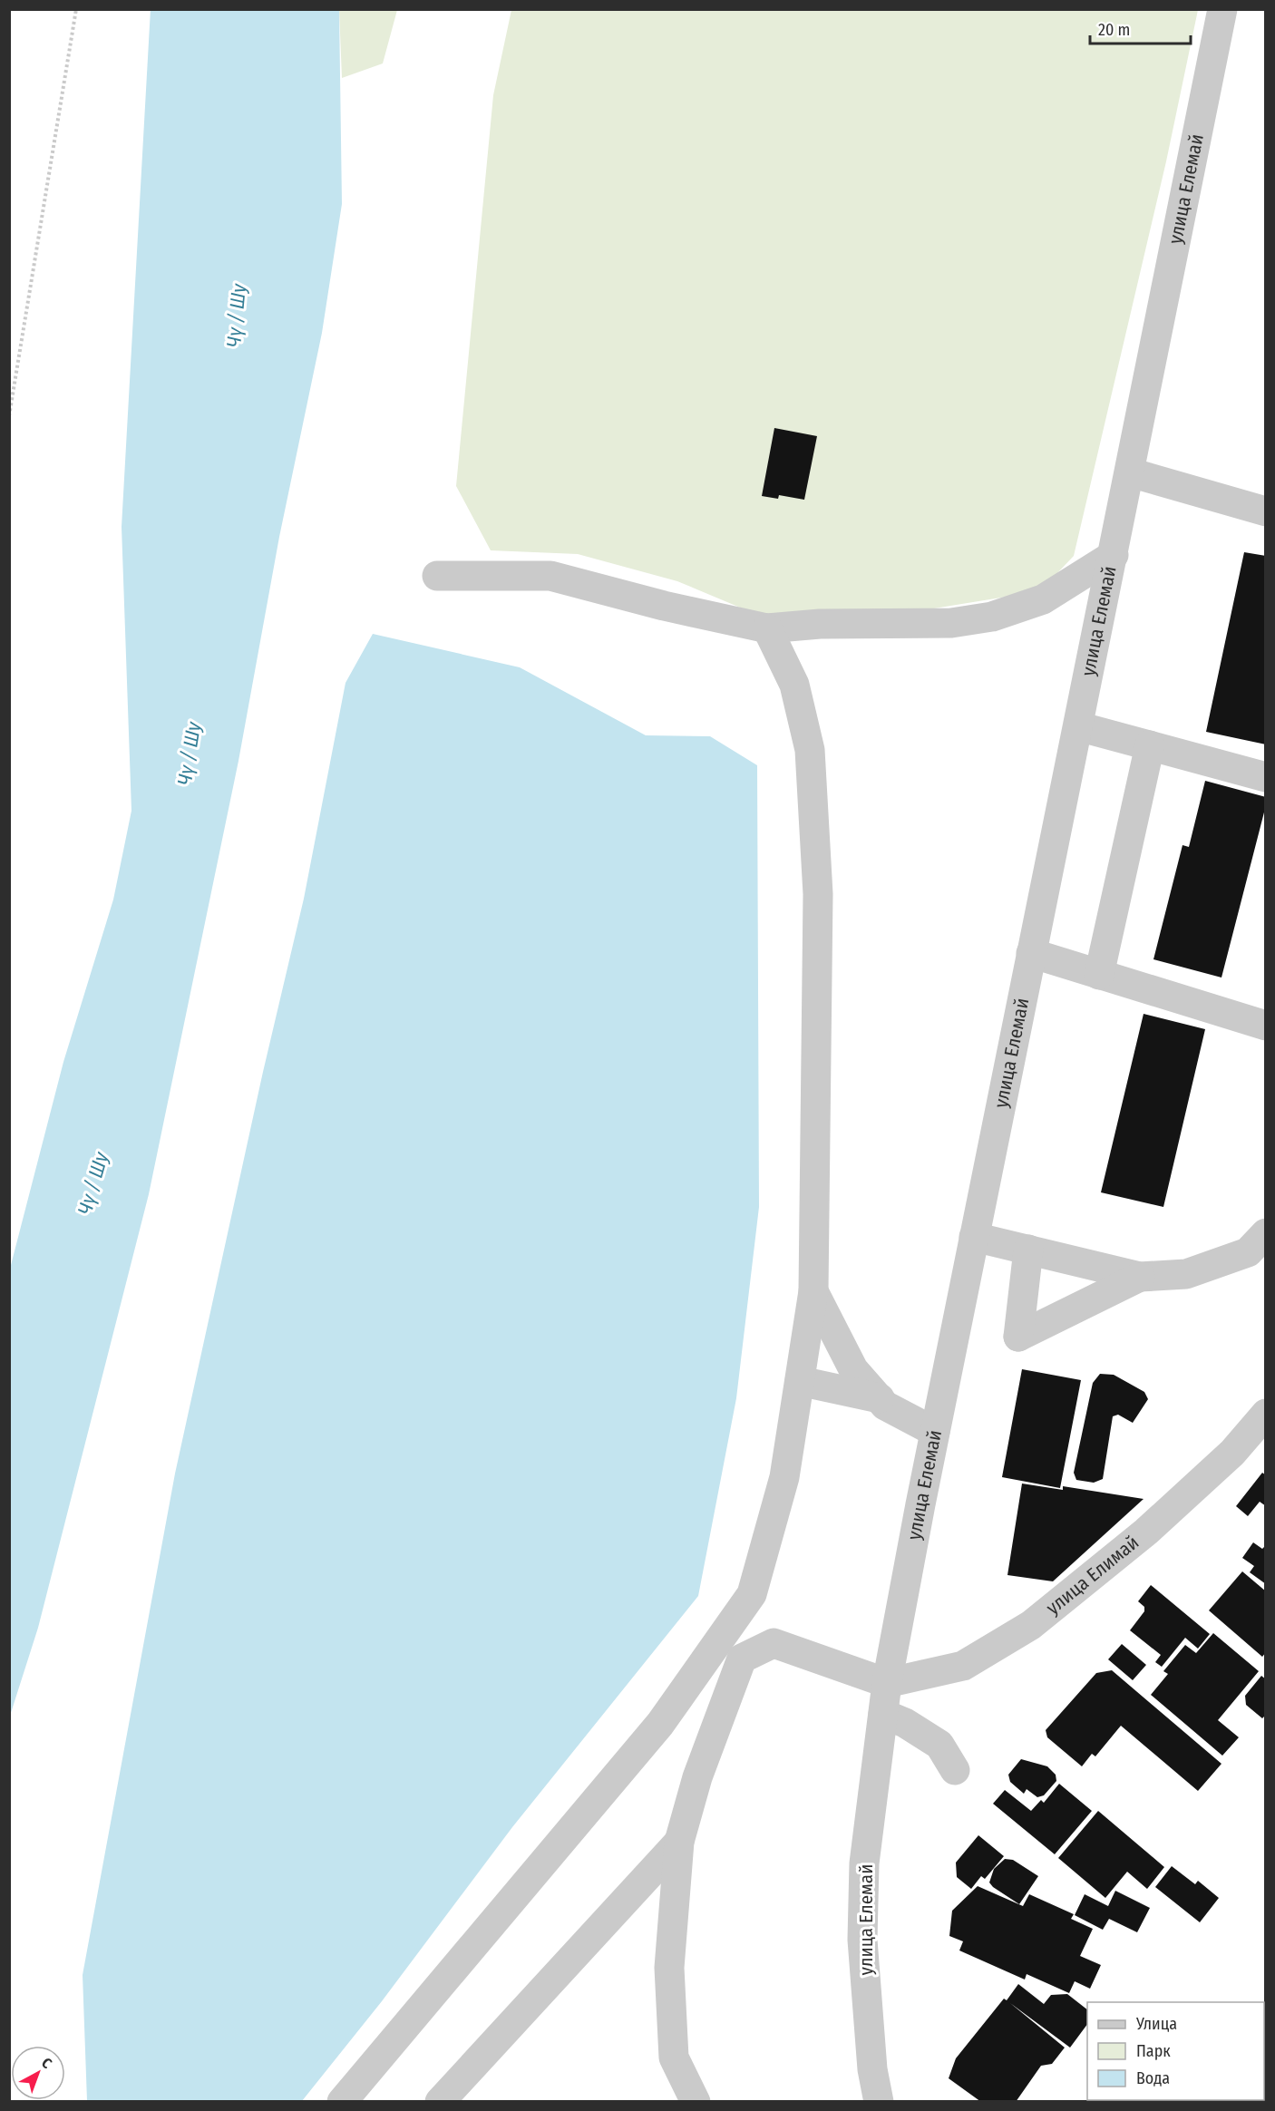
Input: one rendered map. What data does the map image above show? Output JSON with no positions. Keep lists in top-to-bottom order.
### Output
{
  "streets": {
    "street": ["улица Елемай", "улица Елимай"]
  },
  "crossings": [
    ["улица Елемай", "улица Елимай"]
  ],
  "water": ["Чү / Шу"],
  "legend": ["Улица", "Парк", "Вода"],
  "scale_bar": "20 m",
  "north": "top right"
}
